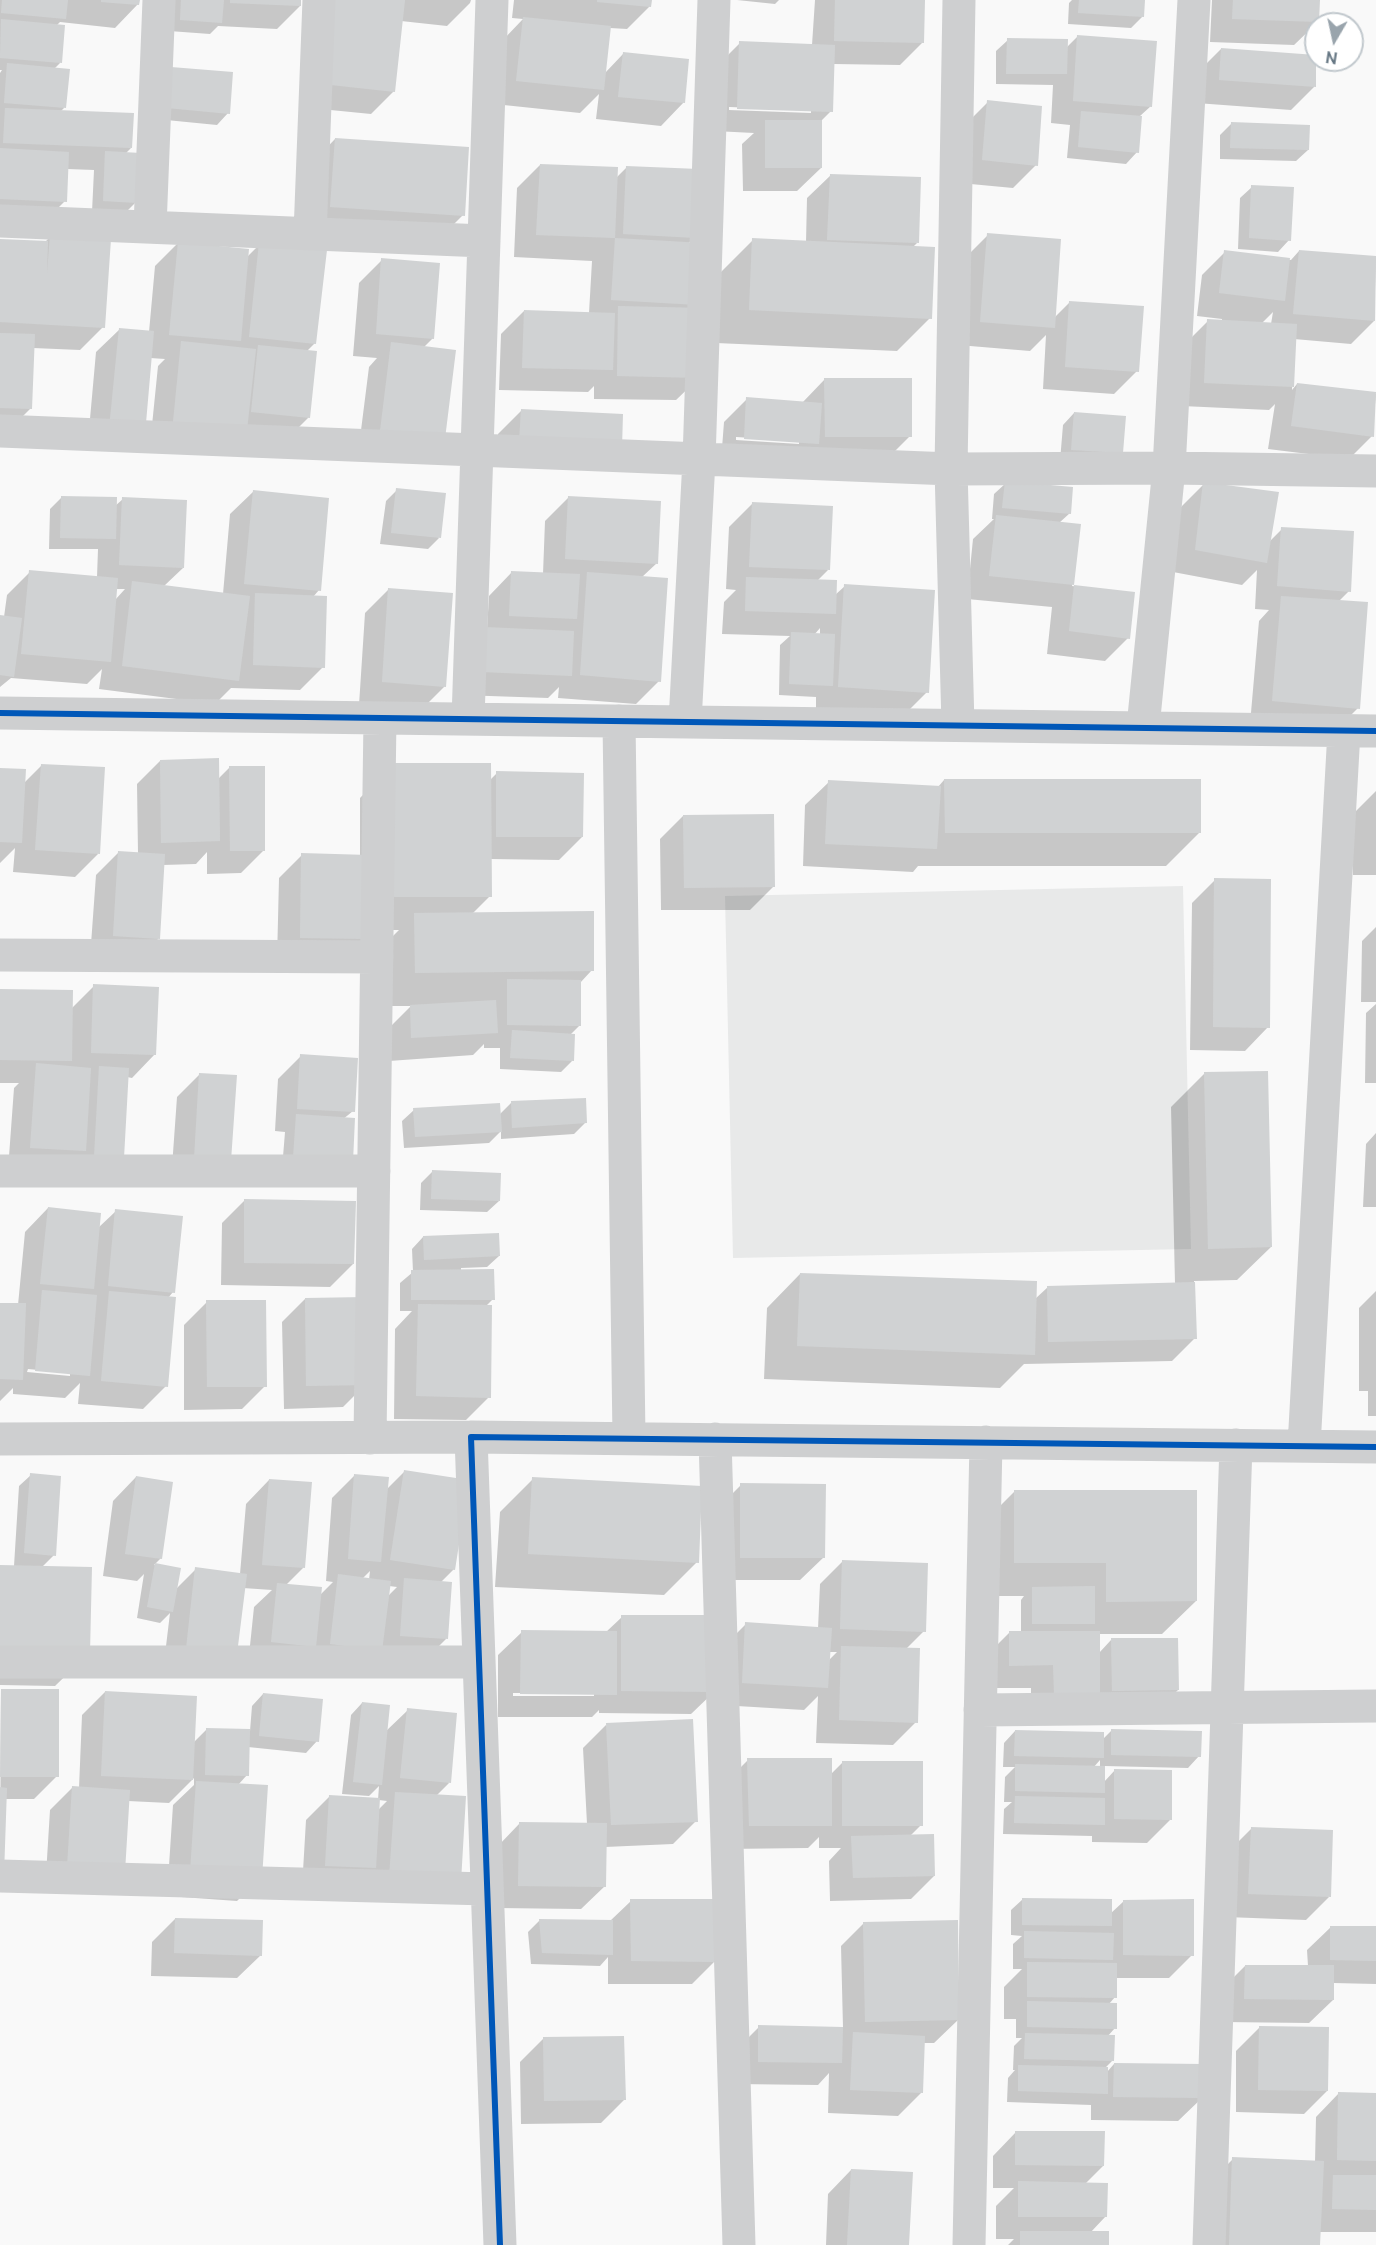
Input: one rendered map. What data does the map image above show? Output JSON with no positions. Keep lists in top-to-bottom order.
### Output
{
  "north": "bottom"
}
